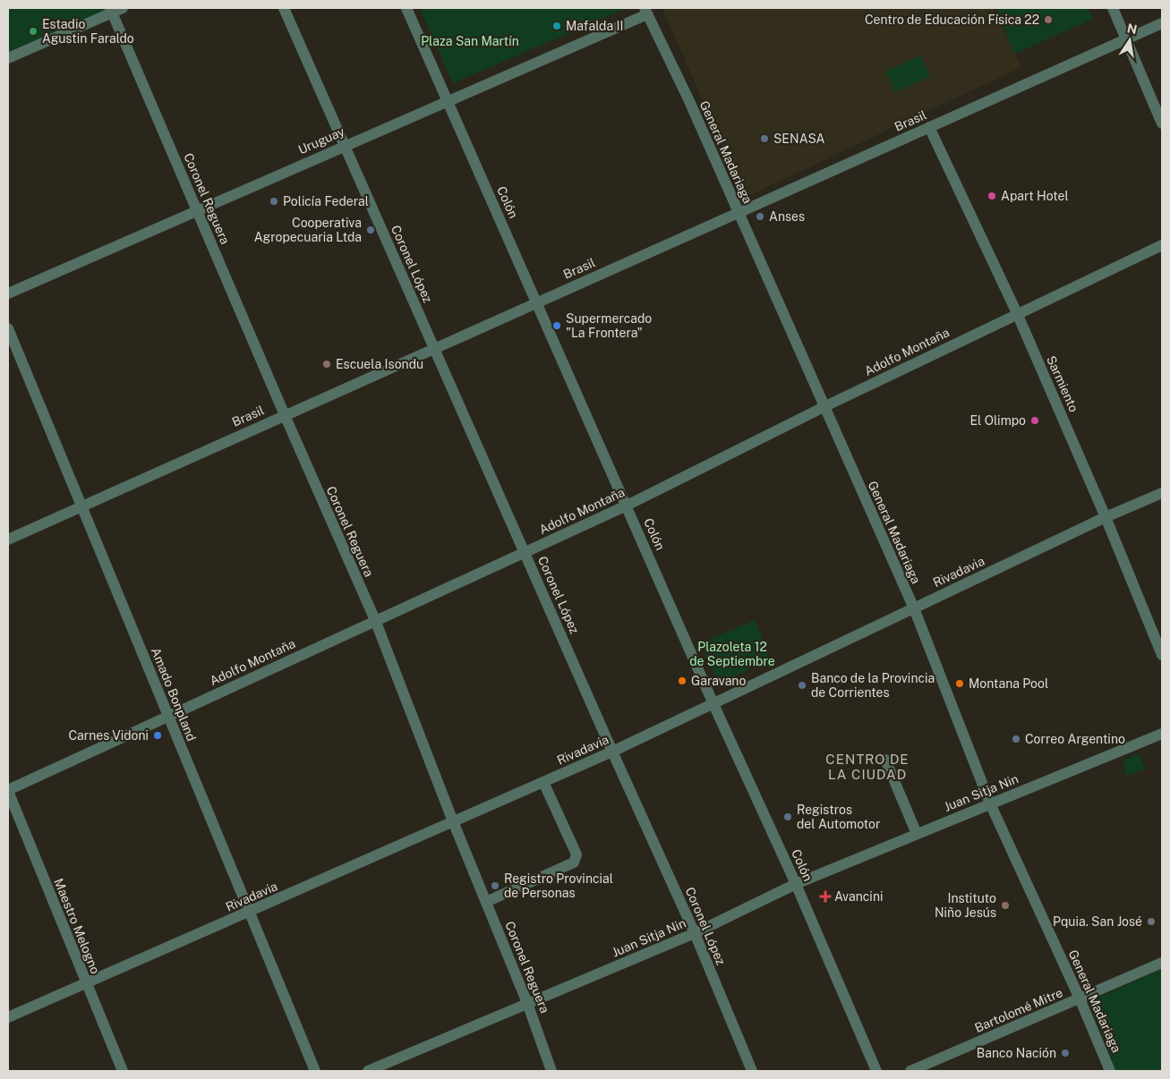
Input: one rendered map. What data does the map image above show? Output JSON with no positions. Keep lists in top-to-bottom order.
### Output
{
  "streets": {
    "street": [
      "Brasil",
      "Uruguay",
      "General Madariaga",
      "Coronel Reguera",
      "Colón",
      "Coronel López",
      "Adolfo Montaña",
      "Sarmiento",
      "Rivadavia",
      "Amado Bonpland",
      "Juan Sitja Nin",
      "Maestro Melogno",
      "Bartolomé Mitre"
    ]
  },
  "crossings": [
    ["Brasil", "General Madariaga"],
    ["Brasil", "Coronel Reguera"],
    ["Brasil", "Colón"],
    ["Brasil", "Coronel López"],
    ["Brasil", "Sarmiento"],
    ["Brasil", "Amado Bonpland"],
    ["Uruguay", "General Madariaga"],
    ["Uruguay", "Coronel Reguera"],
    ["Uruguay", "Colón"],
    ["Uruguay", "Coronel López"],
    ["General Madariaga", "Adolfo Montaña"],
    ["General Madariaga", "Rivadavia"],
    ["General Madariaga", "Juan Sitja Nin"],
    ["General Madariaga", "Bartolomé Mitre"],
    ["Coronel Reguera", "Adolfo Montaña"],
    ["Coronel Reguera", "Rivadavia"],
    ["Coronel Reguera", "Juan Sitja Nin"],
    ["Colón", "Adolfo Montaña"],
    ["Colón", "Rivadavia"],
    ["Colón", "Juan Sitja Nin"],
    ["Coronel López", "Adolfo Montaña"],
    ["Coronel López", "Rivadavia"],
    ["Coronel López", "Juan Sitja Nin"],
    ["Adolfo Montaña", "Sarmiento"],
    ["Adolfo Montaña", "Amado Bonpland"],
    ["Adolfo Montaña", "Maestro Melogno"],
    ["Sarmiento", "Rivadavia"],
    ["Rivadavia", "Amado Bonpland"],
    ["Rivadavia", "Maestro Melogno"]
  ],
  "districts": ["CENTRO DE LA CIUDAD"],
  "parks": ["Plaza San Martín", "Plazoleta 12 de Septiembre"],
  "places": {
    "other": [
      "Centro de Educación Física 22",
      "Mafalda II",
      "Estadio Agustin Faraldo",
      "SENASA",
      "Apart Hotel",
      "Policía Federal",
      "Anses",
      "Cooperativa Agropecuaria Ltda",
      "Supermercado \"La Frontera\"",
      "Escuela Isondu",
      "El Olimpo",
      "Garavano",
      "Montana Pool",
      "Banco de la Provincia de Corrientes",
      "Carnes Vidoni",
      "Correo Argentino",
      "Registros del Automotor",
      "Registro Provincial de Personas",
      "Instituto Niño Jesús",
      "Pquia. San José",
      "Banco Nación"
    ],
    "health": ["Avancini"]
  },
  "north": "top"
}
